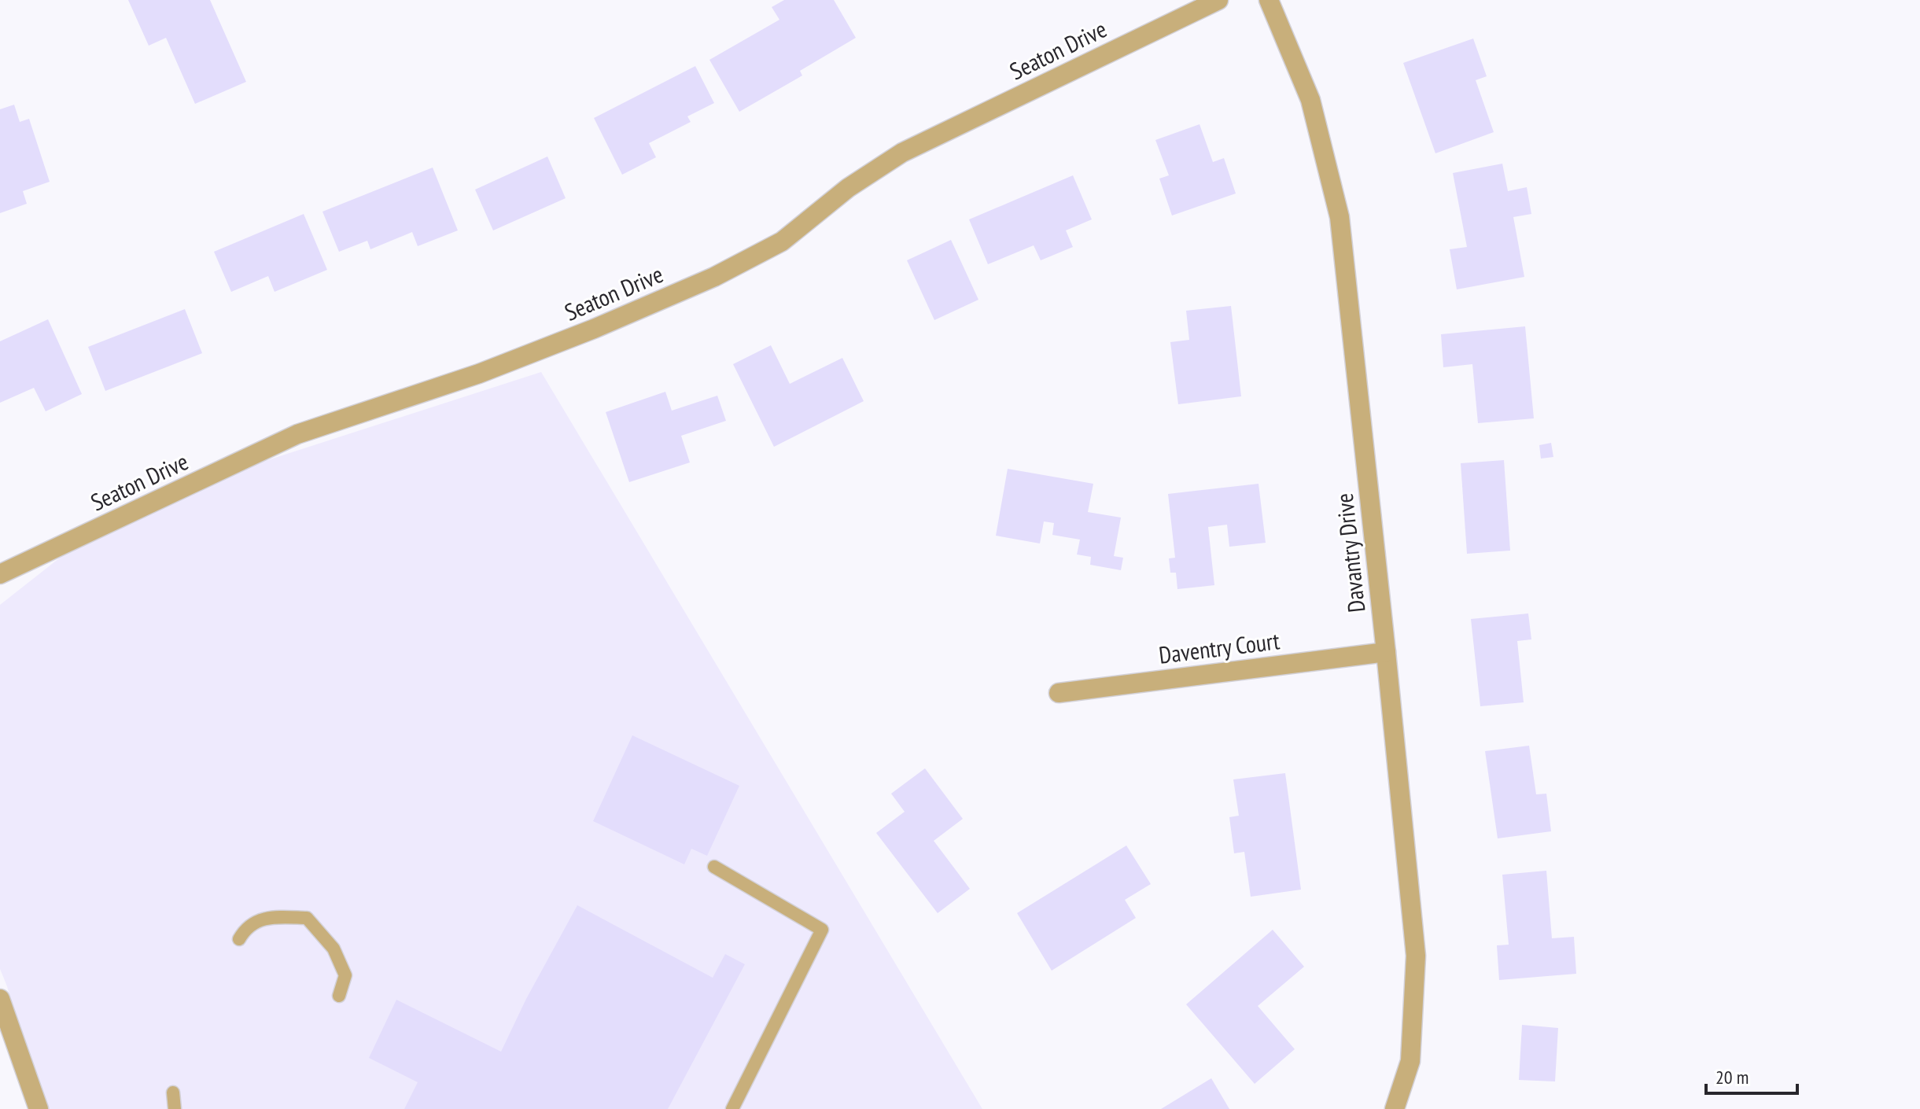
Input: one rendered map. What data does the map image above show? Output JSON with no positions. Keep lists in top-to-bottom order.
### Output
{
  "streets": {
    "street": ["Seaton Drive", "Davantry Drive", "Daventry Court"]
  },
  "crossings": [
    ["Davantry Drive", "Daventry Court"]
  ],
  "scale_bar": "20 m"
}
